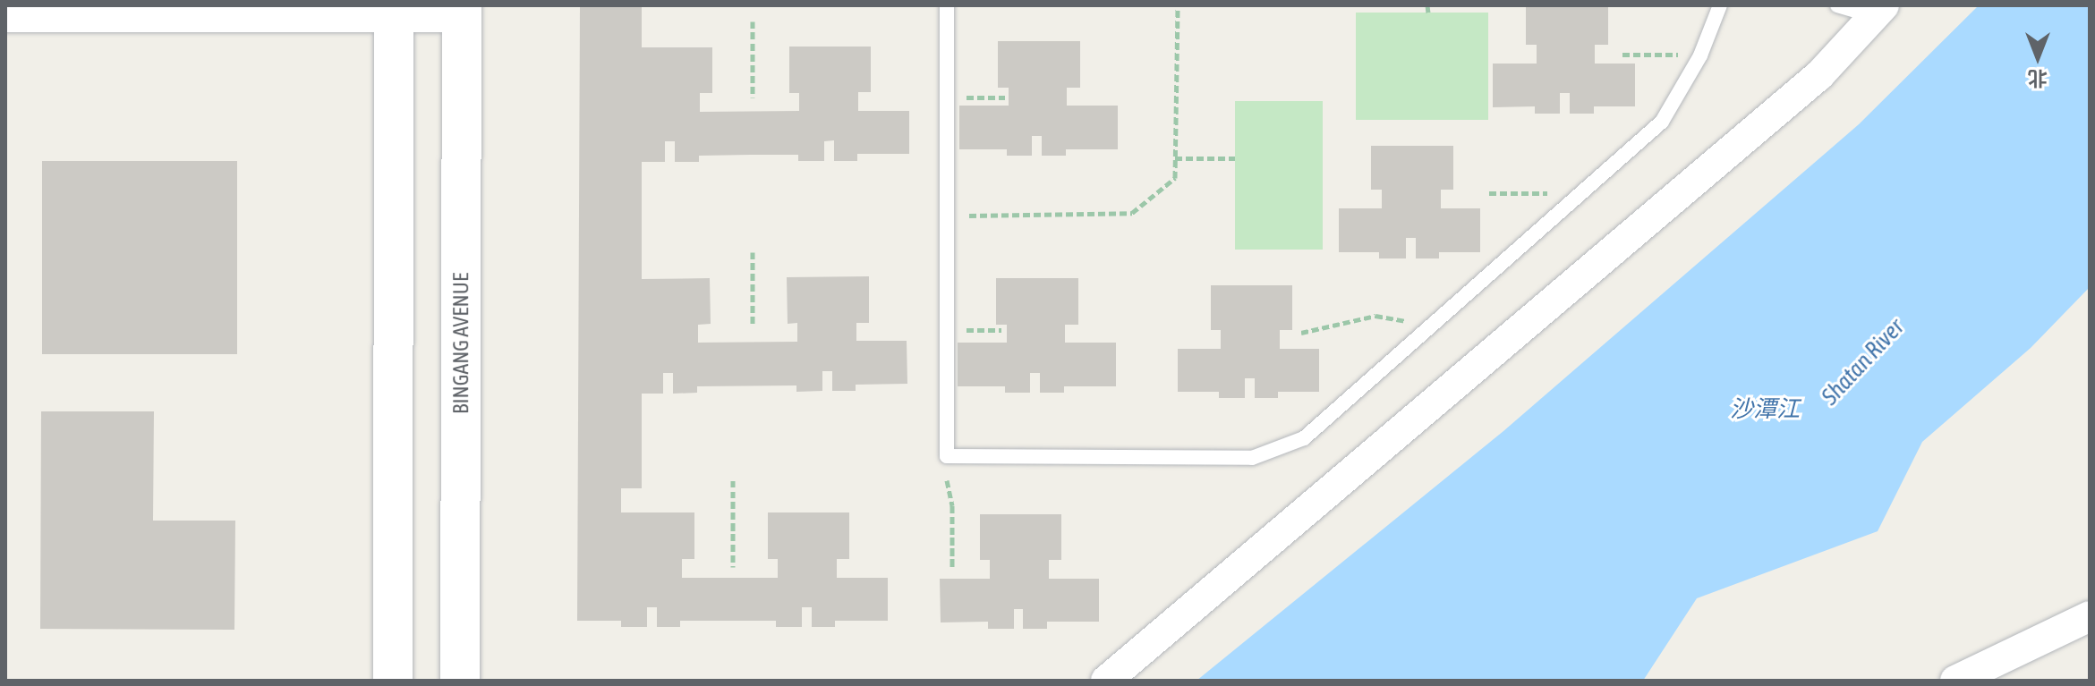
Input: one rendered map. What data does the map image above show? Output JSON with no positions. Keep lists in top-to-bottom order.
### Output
{
  "streets": {
    "main road": ["BINGANG AVENUE"]
  },
  "water": ["Shatan River", "沙潭江"],
  "north": "bottom"
}
